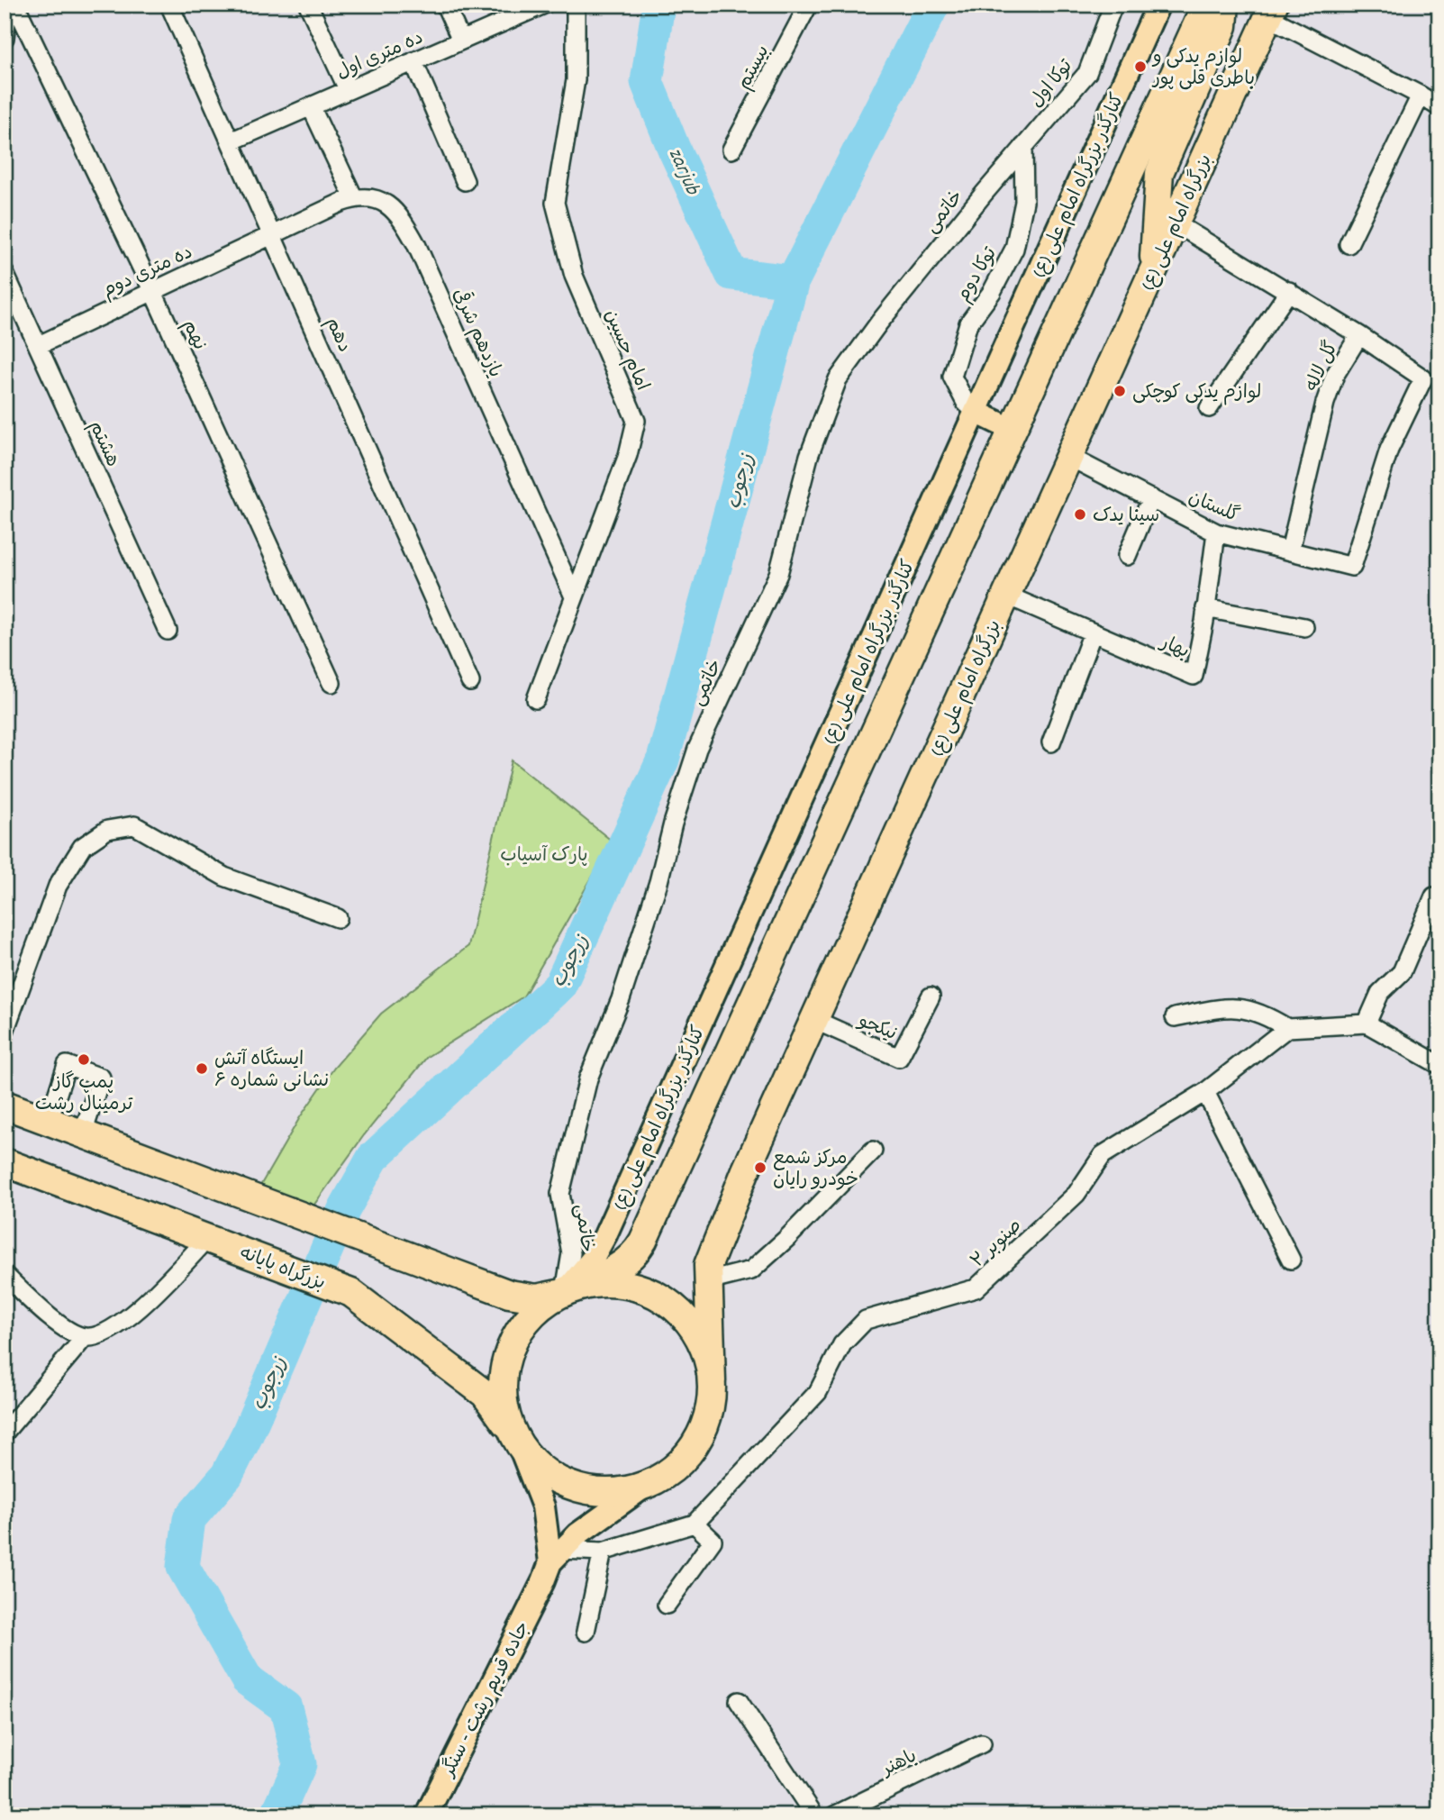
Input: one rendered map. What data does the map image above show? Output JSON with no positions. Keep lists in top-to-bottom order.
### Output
{
  "streets": {
    "highway": ["بزرگراه امام علی (ع)", "بزرگراه پایانه"],
    "main road": ["کنارگذر بزرگراه امام علی (ع)", "جاده قدیم رشت - سنگر"],
    "street": [
      "ده متری اول",
      "بیستم",
      "توکا اول",
      "خاتمی",
      "ده متری دوم",
      "توکا دوم",
      "یازدهم شرقی",
      "نهم",
      "دهم",
      "امام حسین",
      "گل لاله",
      "هشتم",
      "گلستان",
      "بهار",
      "نیکجو",
      "صنوبر ۲",
      "باهنر"
    ]
  },
  "crossings": [
    ["ده متری اول", "دهم"],
    ["توکا اول", "خاتمی"],
    ["توکا اول", "توکا دوم"],
    ["کنارگذر بزرگراه امام علی (ع)", "خاتمی"],
    ["کنارگذر بزرگراه امام علی (ع)", "بزرگراه امام علی (ع)"],
    ["کنارگذر بزرگراه امام علی (ع)", "توکا دوم"],
    ["کنارگذر بزرگراه امام علی (ع)", "بزرگراه پایانه"],
    ["خاتمی", "بزرگراه امام علی (ع)"],
    ["خاتمی", "توکا دوم"],
    ["خاتمی", "بزرگراه پایانه"],
    ["بزرگراه امام علی (ع)", "گل لاله"],
    ["بزرگراه امام علی (ع)", "گلستان"],
    ["بزرگراه امام علی (ع)", "بهار"],
    ["بزرگراه امام علی (ع)", "نیکجو"],
    ["بزرگراه امام علی (ع)", "بزرگراه پایانه"],
    ["ده متری دوم", "نهم"],
    ["ده متری دوم", "دهم"],
    ["ده متری دوم", "هشتم"],
    ["یازدهم شرقی", "امام حسین"],
    ["گل لاله", "گلستان"],
    ["گلستان", "بهار"],
    ["صنوبر ۲", "جاده قدیم رشت - سنگر"]
  ],
  "water": ["zarjub", "زرجوب"],
  "parks": ["پارک آسیاب"],
  "places": [
    "لوازم یدکی و باطری قلی پور",
    "لوازم یدکی کوچکی",
    "سینا یدک",
    "پمپ گاز ترمینال رشت",
    "ایستگاه آتش نشانی شماره ۶",
    "مرکز شمع خودرو رایان"
  ]
}
